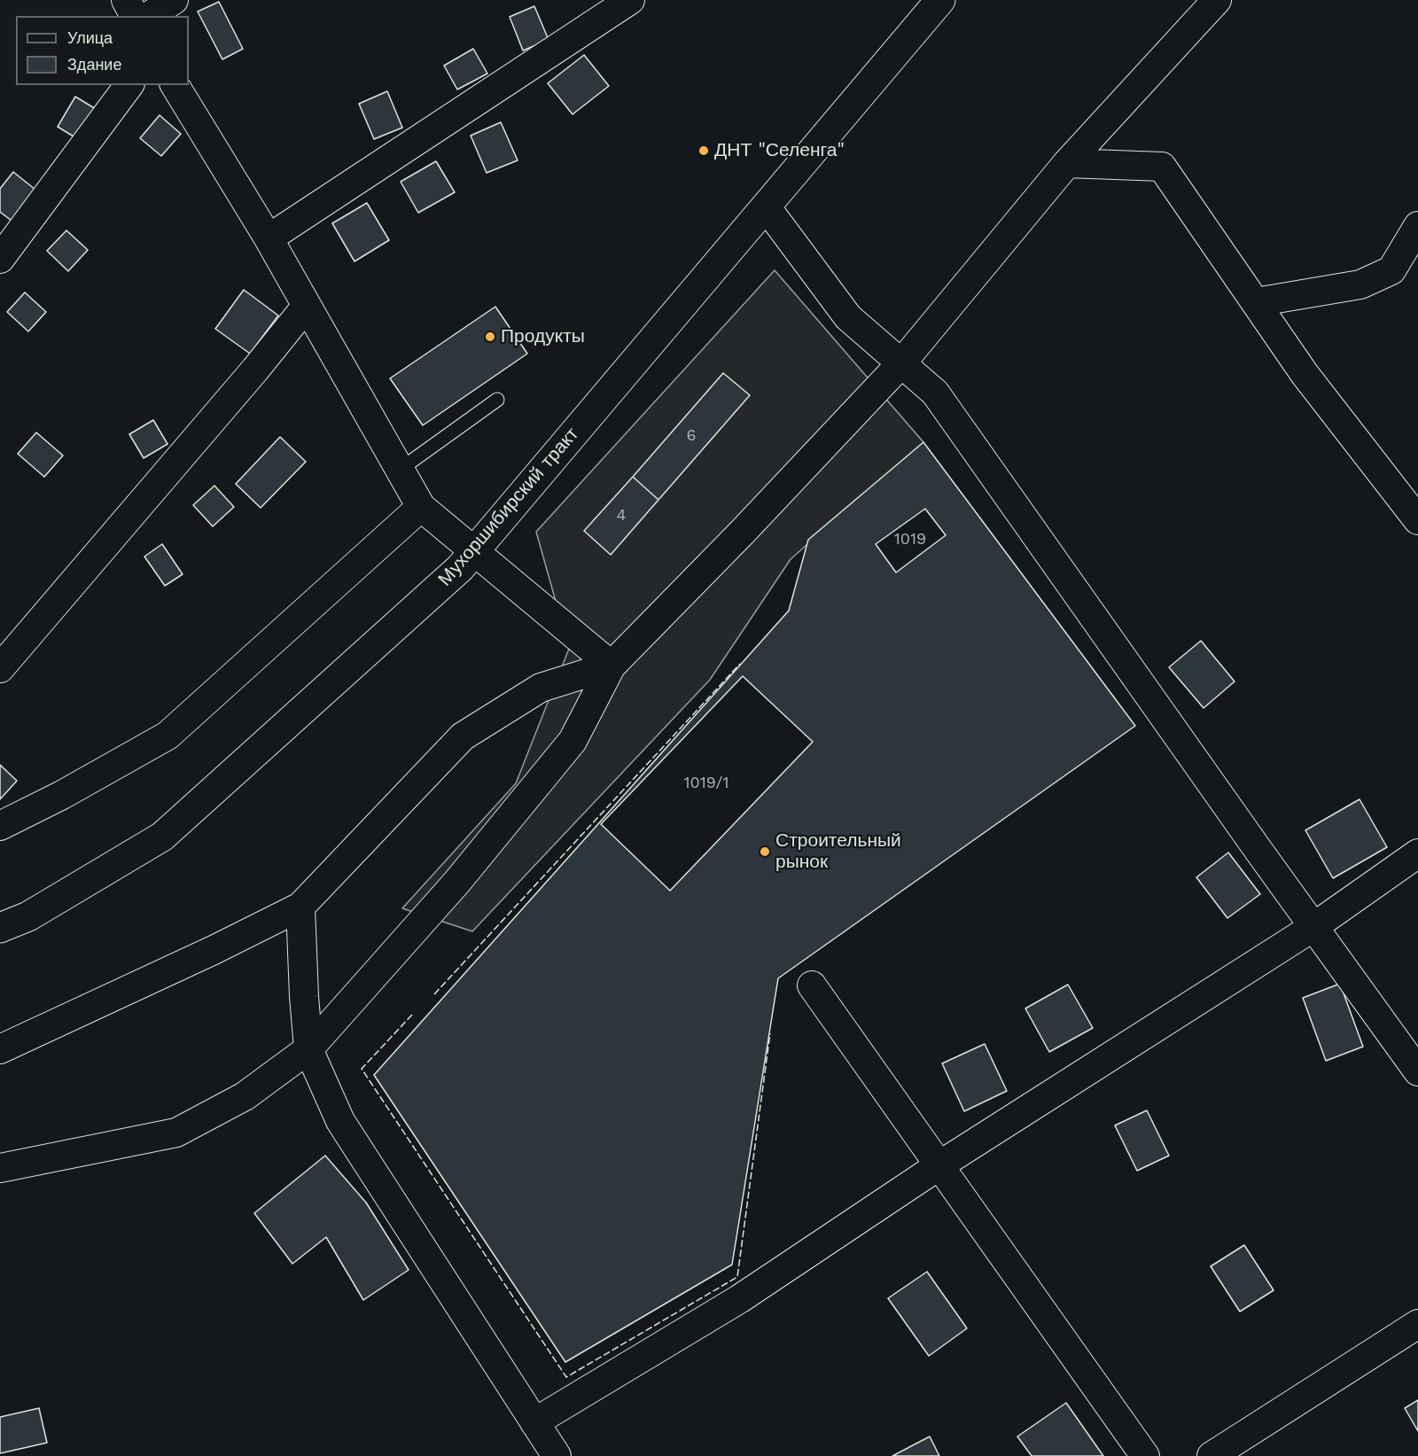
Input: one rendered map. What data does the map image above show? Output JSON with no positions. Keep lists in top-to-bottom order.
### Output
{
  "streets": {
    "main road": ["Мухоршибирский тракт"]
  },
  "places": ["ДНТ \"Селенга\"", "Продукты", "Строительный рынок"],
  "house_numbers": [
    "6",
    "4",
    "1019",
    "1019/1"
  ],
  "legend": ["Улица", "Здание"]
}
